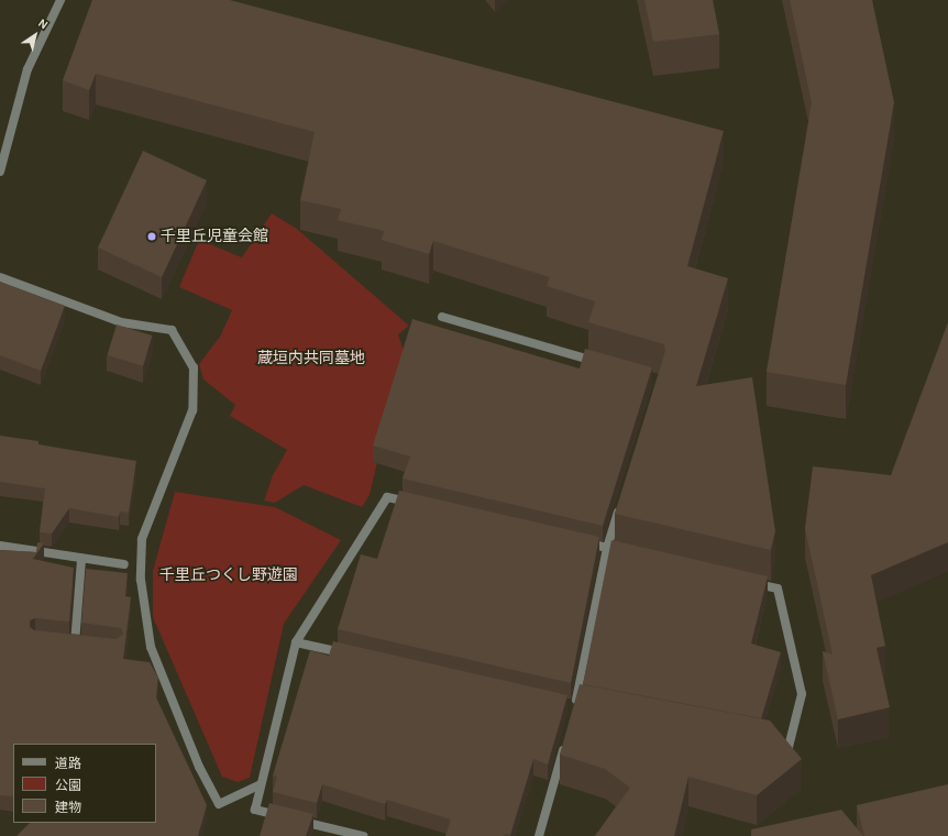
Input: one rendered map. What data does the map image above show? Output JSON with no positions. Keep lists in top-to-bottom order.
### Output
{
  "parks": ["蔵垣内共同墓地", "千里丘つくし野遊園"],
  "places": ["千里丘児童会館"],
  "legend": ["道路", "公園", "建物"],
  "north": "top right"
}
